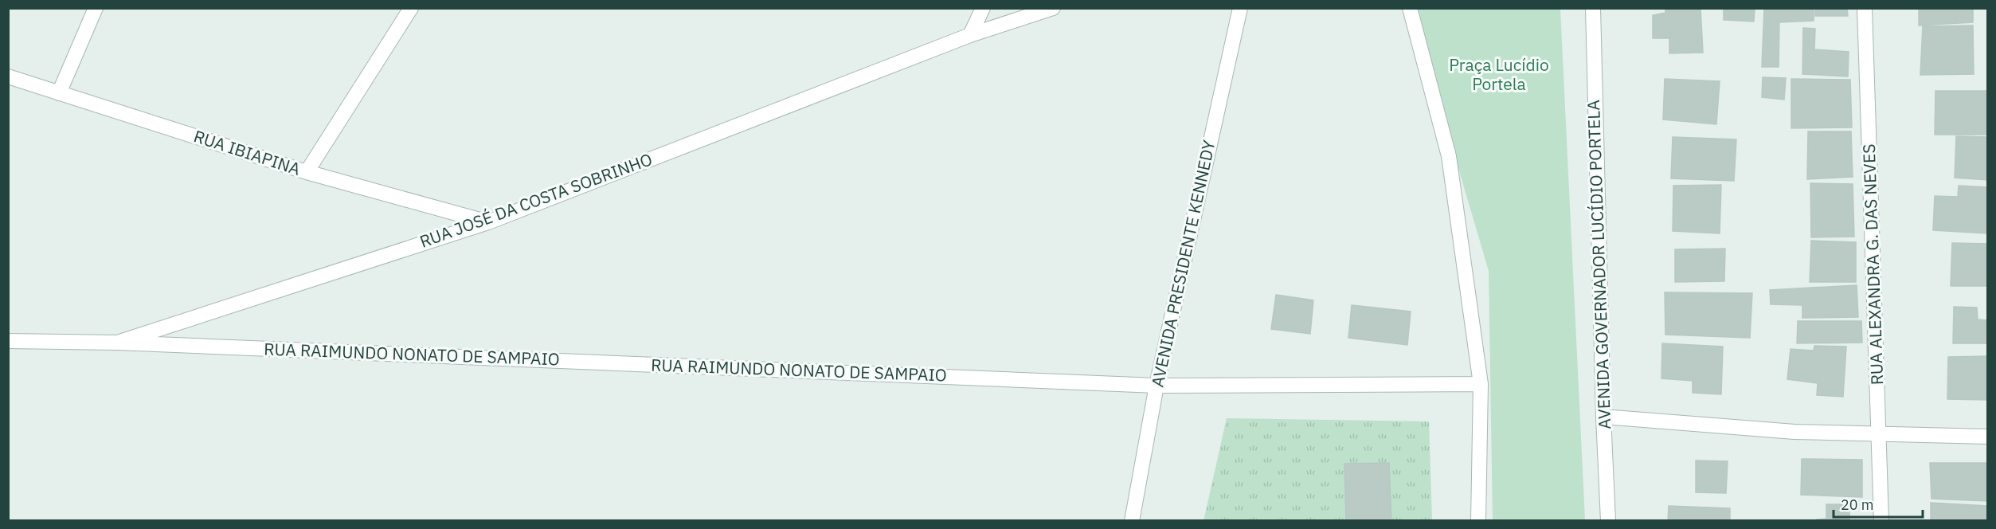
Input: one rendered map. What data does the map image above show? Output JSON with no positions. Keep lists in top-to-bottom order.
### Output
{
  "streets": {
    "street": [
      "RUA IBIAPINA",
      "RUA JOSÉ DA COSTA SOBRINHO",
      "AVENIDA PRESIDENTE KENNEDY",
      "AVENIDA GOVERNADOR LUCÍDIO PORTELA",
      "RUA ALEXANDRA G. DAS NEVES",
      "RUA RAIMUNDO NONATO DE SAMPAIO"
    ]
  },
  "crossings": [
    ["RUA IBIAPINA", "RUA JOSÉ DA COSTA SOBRINHO"],
    ["RUA JOSÉ DA COSTA SOBRINHO", "RUA RAIMUNDO NONATO DE SAMPAIO"],
    ["AVENIDA PRESIDENTE KENNEDY", "RUA RAIMUNDO NONATO DE SAMPAIO"]
  ],
  "parks": ["Praça Lucídio Portela"],
  "scale_bar": "20 m"
}
